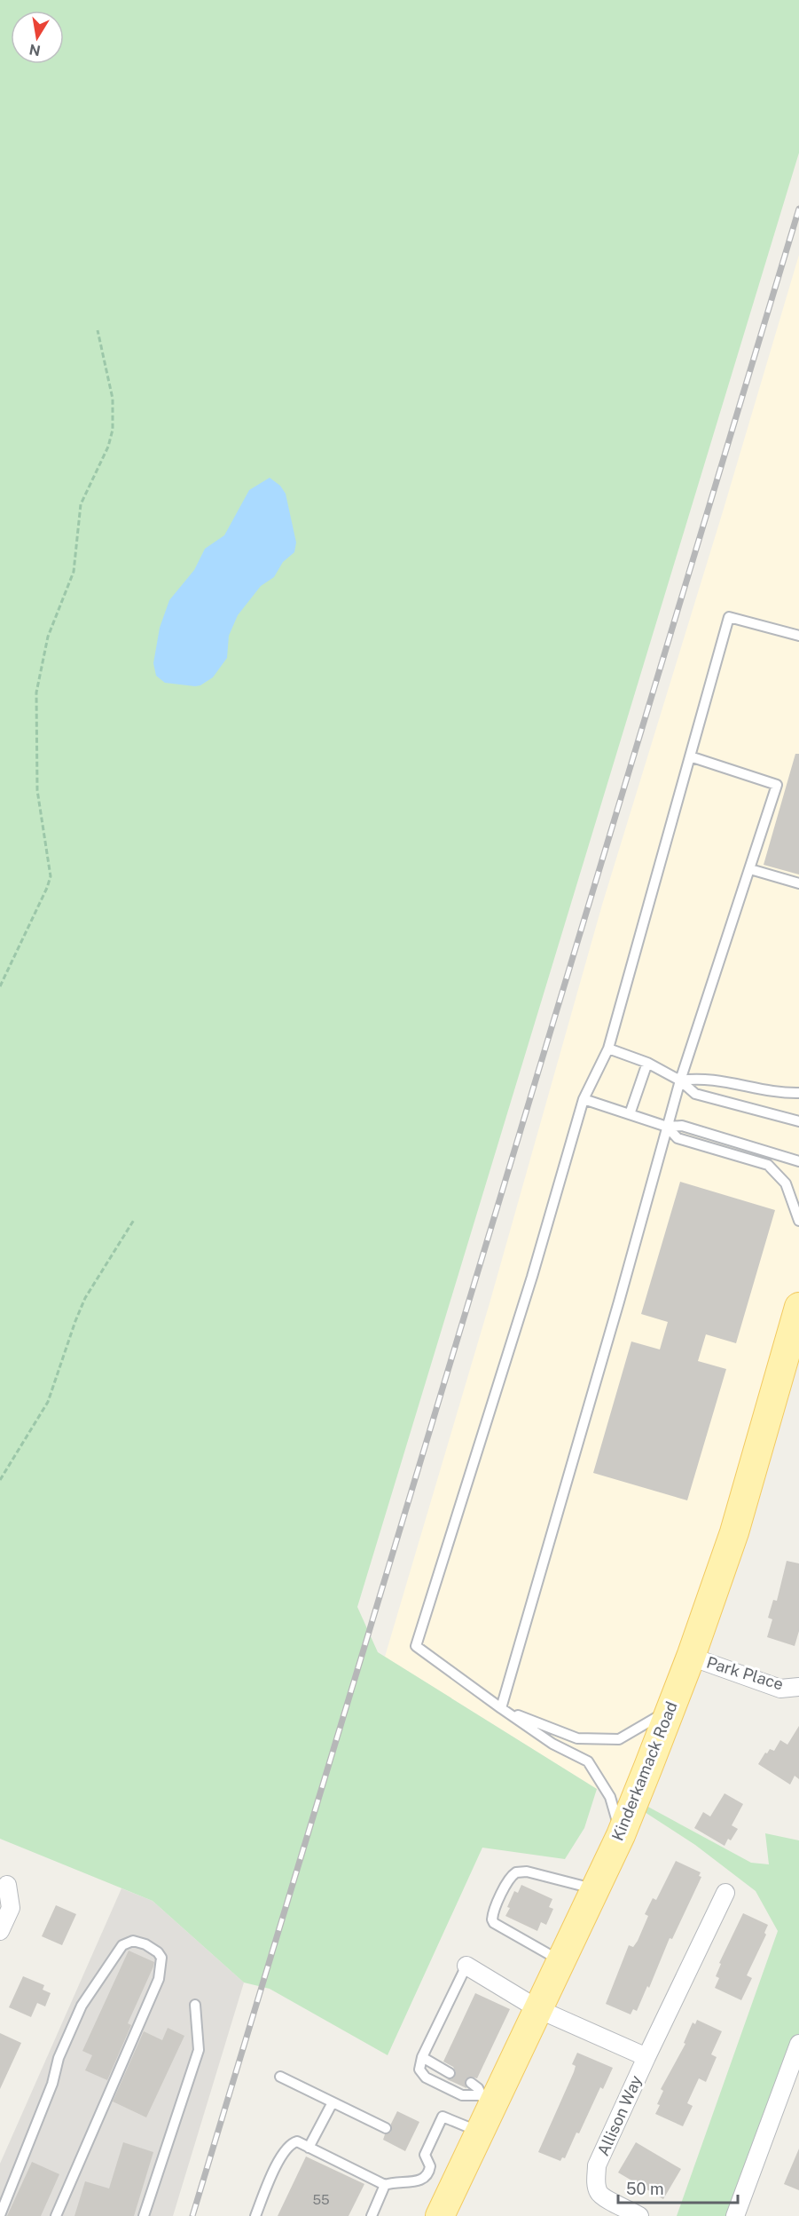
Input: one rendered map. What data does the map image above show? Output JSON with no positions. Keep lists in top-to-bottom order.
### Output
{
  "streets": {
    "main road": ["Kinderkamack Road"],
    "street": ["Park Place", "Allison Way"]
  },
  "crossings": [
    ["Park Place", "Kinderkamack Road"],
    ["Kinderkamack Road", "Allison Way"]
  ],
  "house_numbers": ["55"],
  "scale_bar": "50 m",
  "north": "bottom"
}
